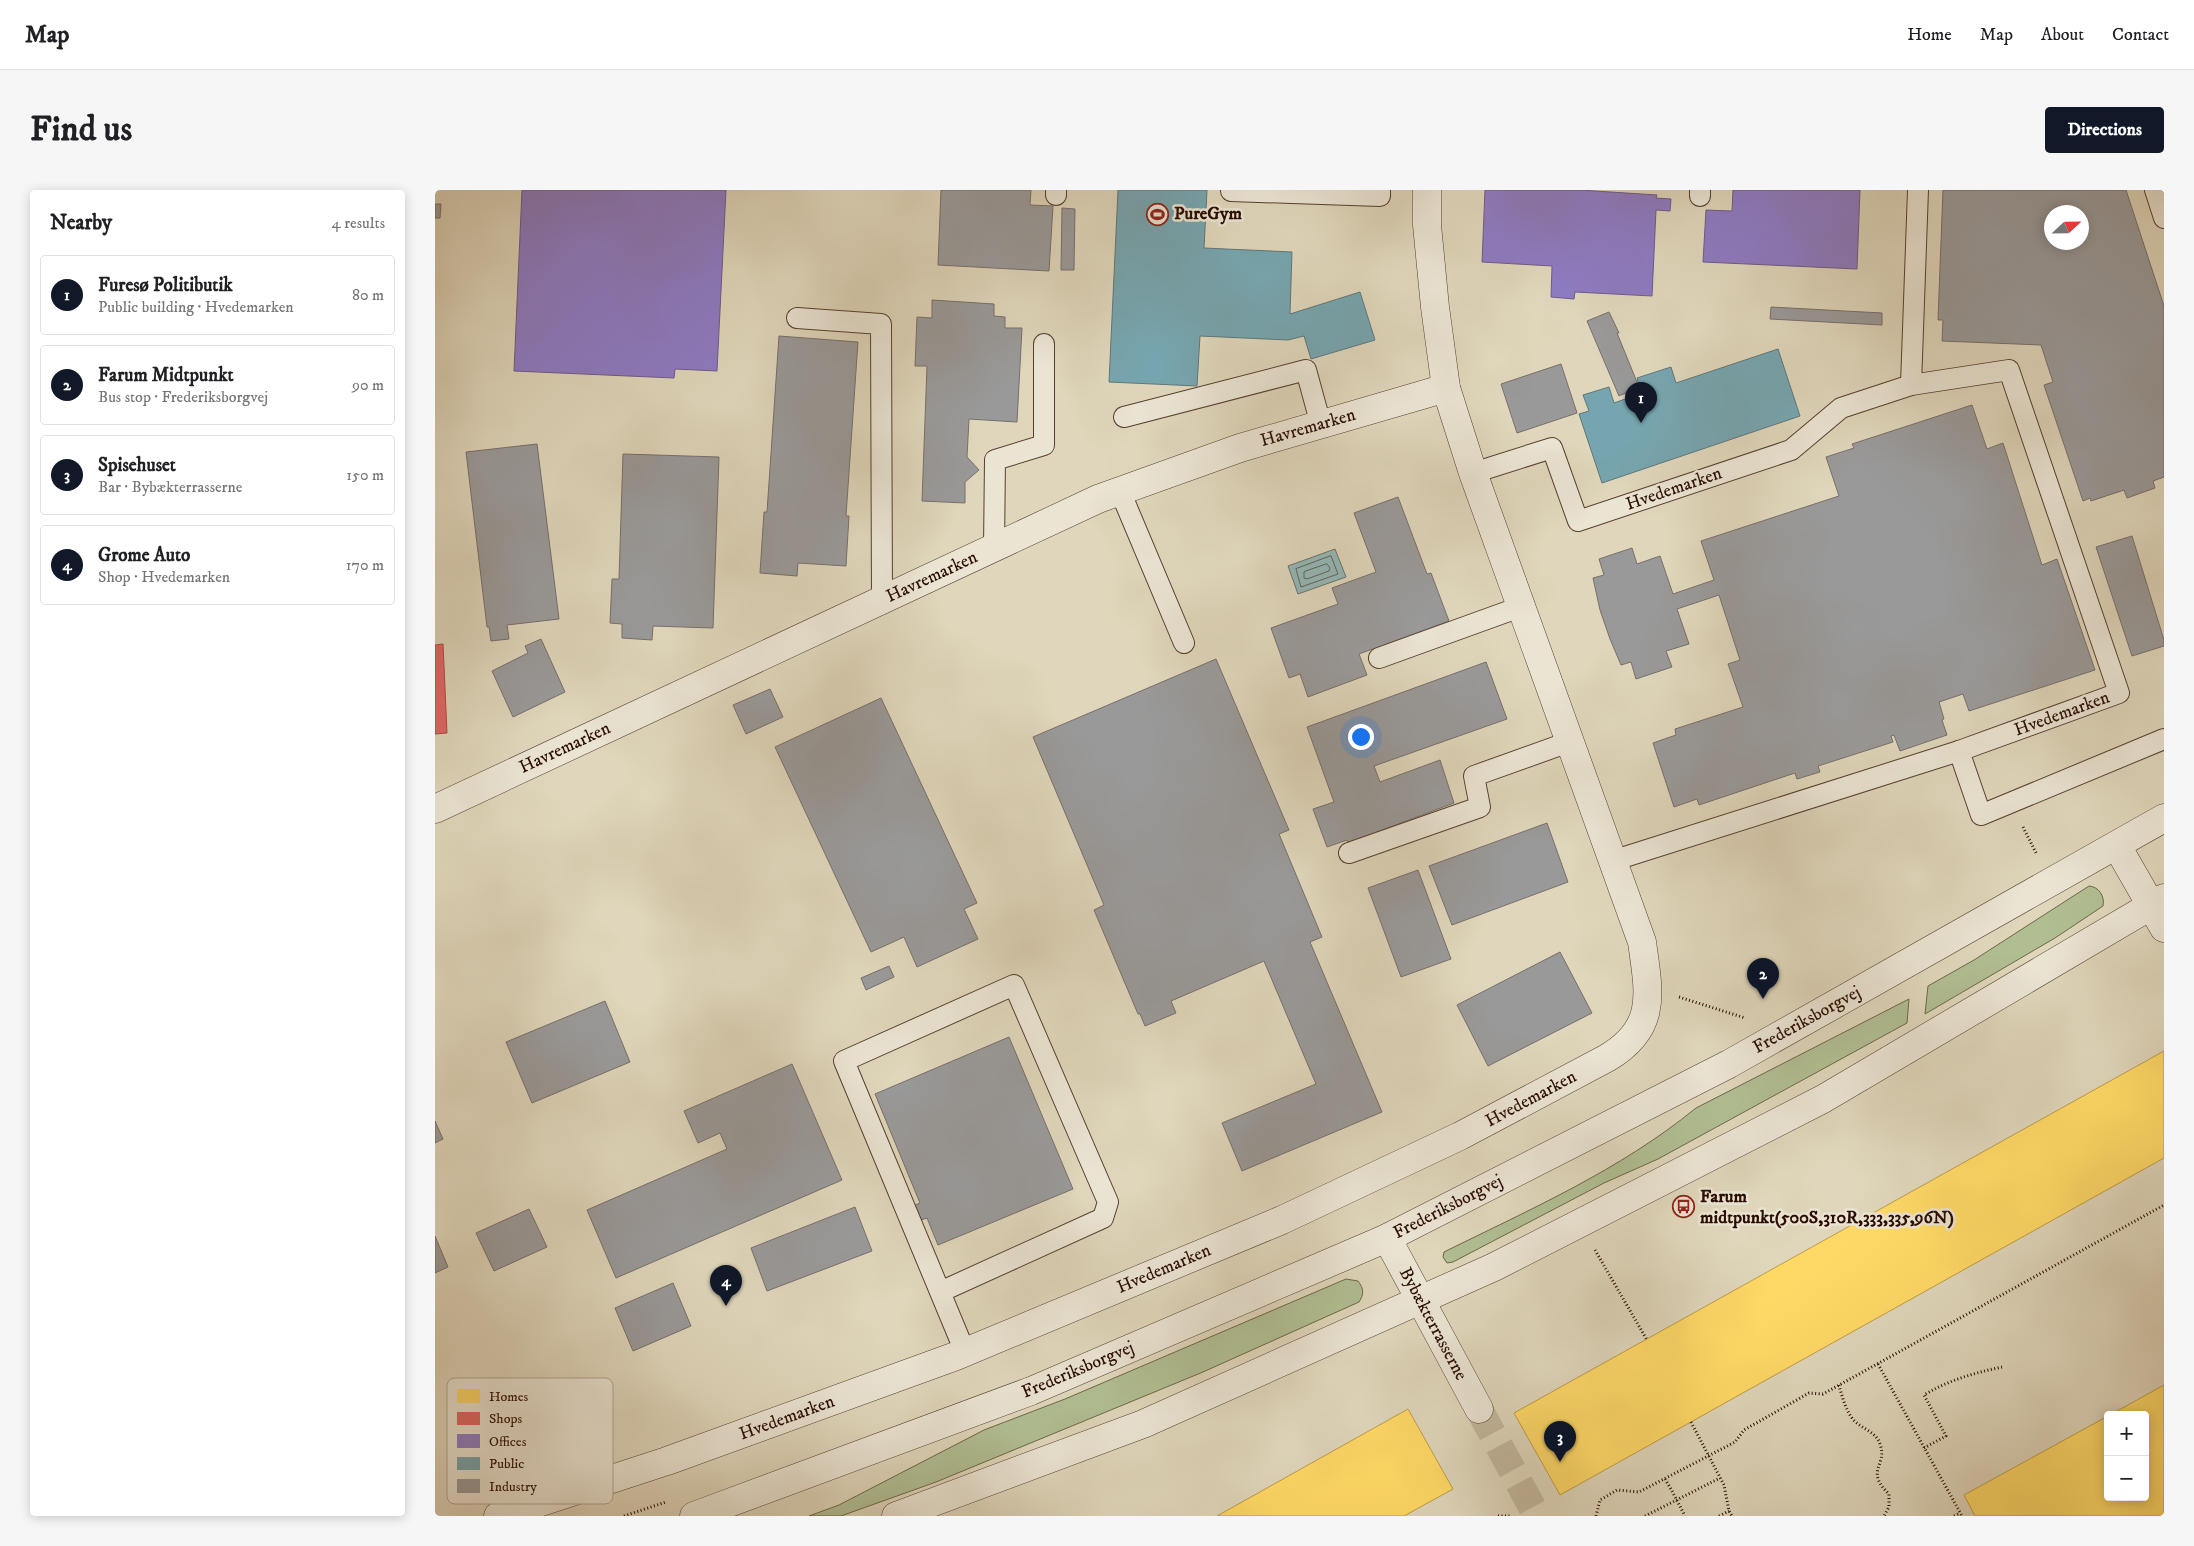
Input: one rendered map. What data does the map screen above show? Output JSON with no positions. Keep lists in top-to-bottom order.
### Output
{
  "streets": {
    "street": [
      "Havremarken",
      "Hvedemarken",
      "Frederiksborgvej",
      "Bybækterrasserne"
    ]
  },
  "crossings": [
    ["Havremarken", "Hvedemarken"],
    ["Frederiksborgvej", "Bybækterrasserne"]
  ],
  "places": {
    "sports": ["PureGym"],
    "bus stop": ["Farum midtpunkt(500S,310R,333,335,96N)"]
  },
  "legend": [
    "Homes",
    "Shops",
    "Offices",
    "Public",
    "Industry"
  ],
  "north": "right",
  "page": {
    "header": "Map",
    "nav": [
      "Home",
      "Map",
      "About",
      "Contact"
    ],
    "buttons": "Directions",
    "title": "Find us",
    "heading": ["Nearby", "4 results"],
    "list": [
      {
        "mark": "1",
        "name": "Furesø Politibutik",
        "note": "Public building · Hvedemarken",
        "value": "80 m"
      },
      {
        "mark": "2",
        "name": "Farum Midtpunkt",
        "note": "Bus stop · Frederiksborgvej",
        "value": "90 m"
      },
      {
        "mark": "3",
        "name": "Spisehuset",
        "note": "Bar · Bybækterrasserne",
        "value": "150 m"
      },
      {
        "mark": "4",
        "name": "Grome Auto",
        "note": "Shop · Hvedemarken",
        "value": "170 m"
      }
    ],
    "pins": [
      "1",
      "2",
      "4",
      "3"
    ],
    "map_buttons": ["+", "−"]
  }
}
